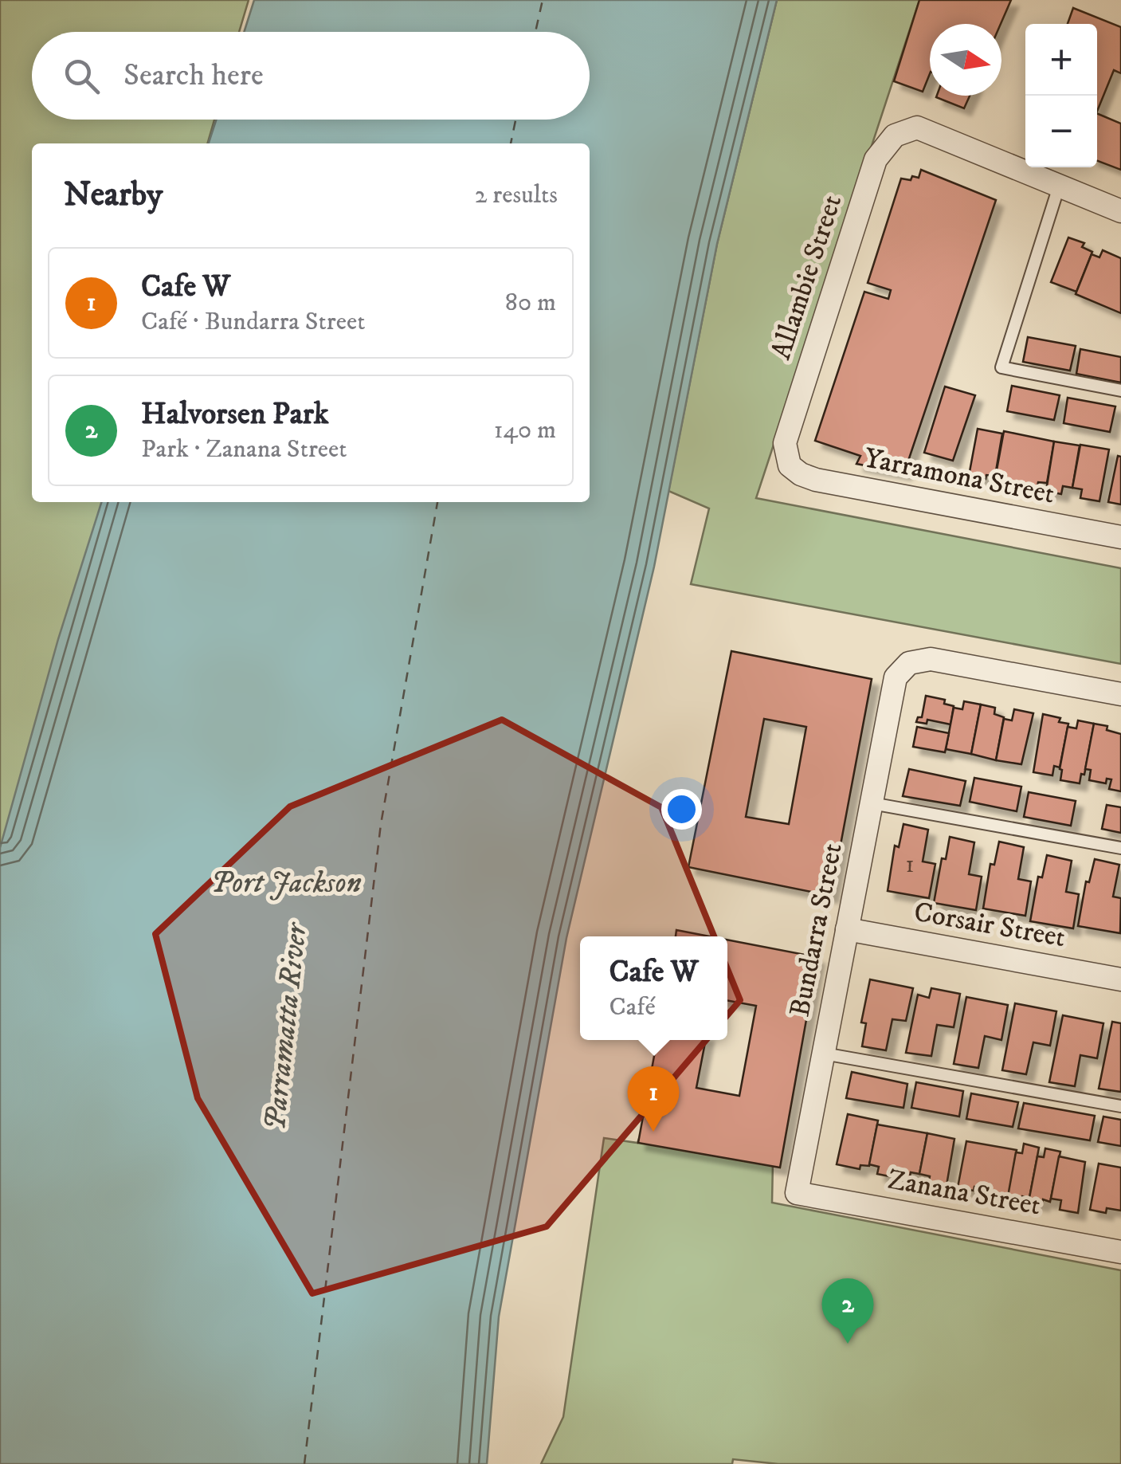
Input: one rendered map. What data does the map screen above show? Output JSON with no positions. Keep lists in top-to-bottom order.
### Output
{
  "streets": {
    "street": [
      "Allambie Street",
      "Yarramona Street",
      "Corsair Street",
      "Bundarra Street",
      "Zanana Street"
    ]
  },
  "crossings": [
    ["Allambie Street", "Yarramona Street"],
    ["Corsair Street", "Bundarra Street"],
    ["Bundarra Street", "Zanana Street"]
  ],
  "water": ["Port Jackson", "Parramatta River"],
  "house_numbers": ["1"],
  "north": "right",
  "page": {
    "map_buttons": ["+", "−"],
    "search": "Search here",
    "heading": ["Nearby", "2 results"],
    "list": [
      {
        "mark": "1",
        "name": "Cafe W",
        "note": "Café · Bundarra Street",
        "value": "80 m"
      },
      {
        "mark": "2",
        "name": "Halvorsen Park",
        "note": "Park · Zanana Street",
        "value": "140 m"
      }
    ],
    "popup": ["Cafe W", "Café"],
    "pins": ["1", "2"]
  }
}
